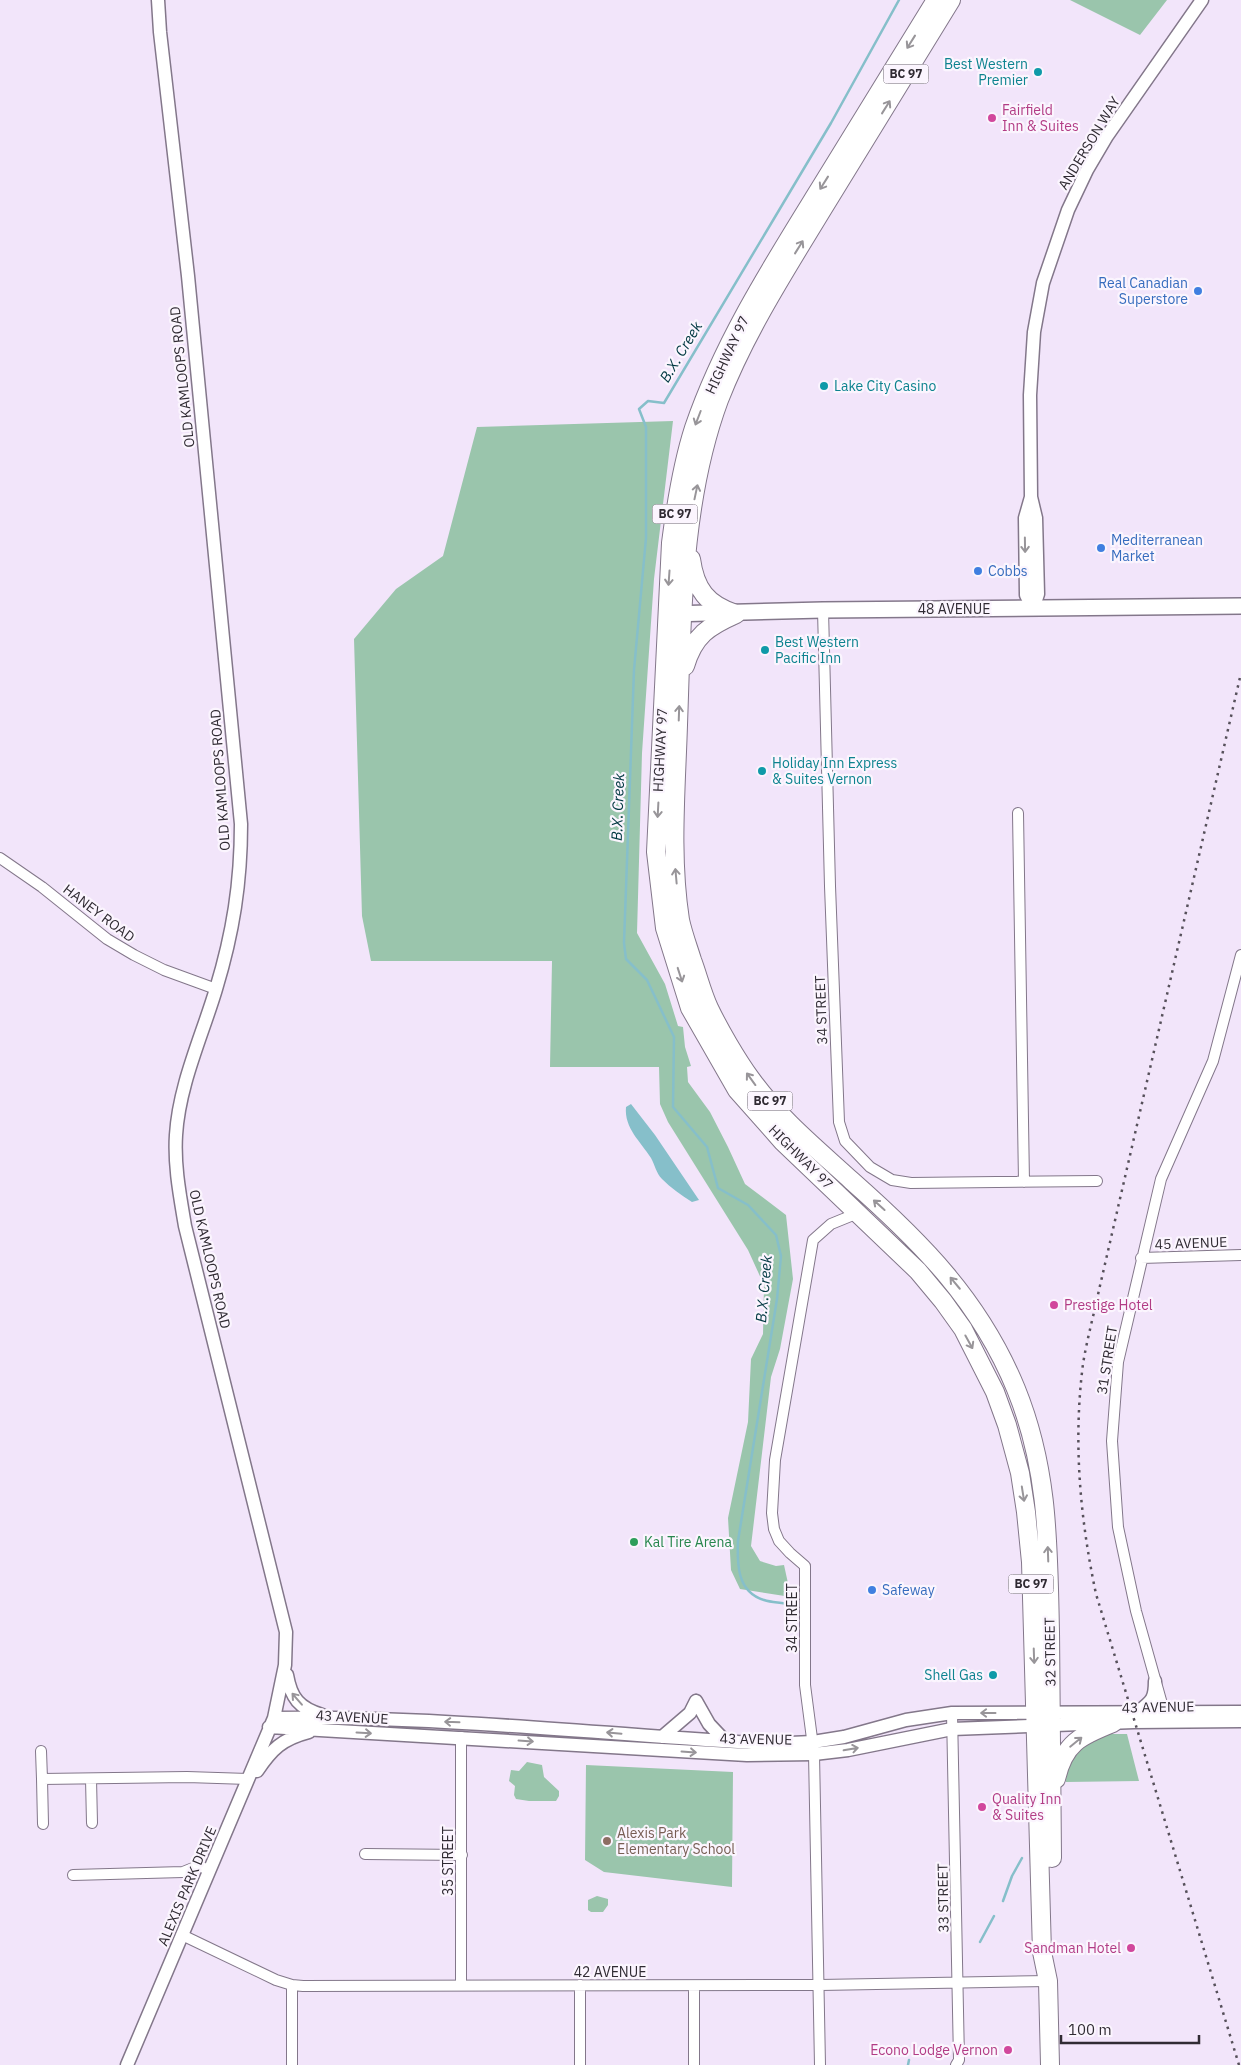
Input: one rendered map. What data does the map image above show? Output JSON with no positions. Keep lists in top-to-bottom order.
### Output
{
  "streets": {
    "highway": ["BC 97", "HIGHWAY 97", "32 STREET"],
    "main road": ["48 AVENUE"],
    "street": [
      "ANDERSON WAY",
      "OLD KAMLOOPS ROAD",
      "HANEY ROAD",
      "34 STREET",
      "45 AVENUE",
      "31 STREET",
      "43 AVENUE",
      "35 STREET",
      "ALEXIS PARK DRIVE",
      "33 STREET",
      "42 AVENUE"
    ]
  },
  "crossings": [
    ["BC 97", "HIGHWAY 97"],
    ["ANDERSON WAY", "48 AVENUE"],
    ["HIGHWAY 97", "48 AVENUE"],
    ["HIGHWAY 97", "34 STREET"],
    ["HIGHWAY 97", "32 STREET"],
    ["OLD KAMLOOPS ROAD", "HANEY ROAD"],
    ["OLD KAMLOOPS ROAD", "43 AVENUE"],
    ["OLD KAMLOOPS ROAD", "ALEXIS PARK DRIVE"],
    ["48 AVENUE", "34 STREET"],
    ["34 STREET", "43 AVENUE"],
    ["34 STREET", "42 AVENUE"],
    ["45 AVENUE", "31 STREET"],
    ["31 STREET", "43 AVENUE"],
    ["32 STREET", "43 AVENUE"],
    ["32 STREET", "42 AVENUE"],
    ["43 AVENUE", "35 STREET"],
    ["43 AVENUE", "ALEXIS PARK DRIVE"],
    ["43 AVENUE", "33 STREET"],
    ["35 STREET", "42 AVENUE"],
    ["ALEXIS PARK DRIVE", "42 AVENUE"],
    ["33 STREET", "42 AVENUE"]
  ],
  "water": ["B.X. Creek"],
  "places": [
    "Best Western Premier",
    "Fairfield Inn & Suites",
    "Real Canadian Superstore",
    "Lake City Casino",
    "Mediterranean Market",
    "Cobbs",
    "Best Western Pacific Inn",
    "Holiday Inn Express & Suites Vernon",
    "Prestige Hotel",
    "Kal Tire Arena",
    "Safeway",
    "Shell Gas",
    "Quality Inn & Suites",
    "Alexis Park Elementary School",
    "Sandman Hotel",
    "Econo Lodge Vernon"
  ],
  "scale_bar": "100 m"
}
